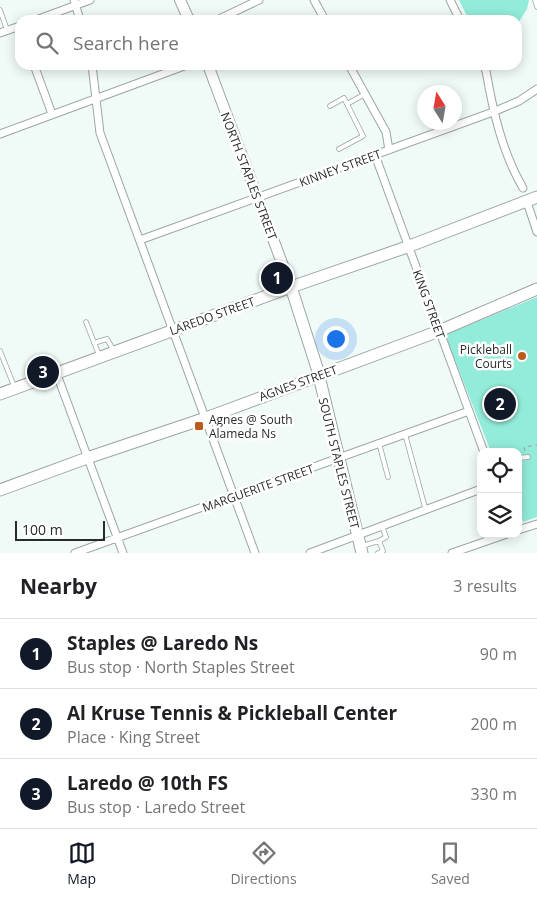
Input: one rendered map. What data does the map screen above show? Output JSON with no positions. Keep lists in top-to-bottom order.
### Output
{
  "streets": {
    "main road": [
      "NORTH STAPLES STREET",
      "LAREDO STREET",
      "AGNES STREET",
      "SOUTH STAPLES STREET"
    ],
    "street": ["KINNEY STREET", "KING STREET", "MARGUERITE STREET"]
  },
  "crossings": [
    ["KINNEY STREET", "NORTH STAPLES STREET"],
    ["KINNEY STREET", "KING STREET"],
    ["NORTH STAPLES STREET", "LAREDO STREET"],
    ["NORTH STAPLES STREET", "SOUTH STAPLES STREET"],
    ["KING STREET", "LAREDO STREET"],
    ["KING STREET", "AGNES STREET"],
    ["KING STREET", "MARGUERITE STREET"],
    ["LAREDO STREET", "SOUTH STAPLES STREET"],
    ["AGNES STREET", "SOUTH STAPLES STREET"],
    ["SOUTH STAPLES STREET", "MARGUERITE STREET"]
  ],
  "places": {
    "other": ["Pickleball Courts"],
    "transit": ["Agnes @ South Alameda Ns"]
  },
  "scale_bar": "100 m",
  "north": "top",
  "page": {
    "search": "Search here",
    "pins": ["1", "3", "2"],
    "scale": "100 m",
    "heading": ["Nearby", "3 results"],
    "list": [
      {
        "mark": "1",
        "name": "Staples @ Laredo Ns",
        "note": "Bus stop · North Staples Street",
        "value": "90 m"
      },
      {
        "mark": "2",
        "name": "Al Kruse Tennis & Pickleball Center",
        "note": "Place · King Street",
        "value": "200 m"
      },
      {
        "mark": "3",
        "name": "Laredo @ 10th FS",
        "note": "Bus stop · Laredo Street",
        "value": "330 m"
      }
    ],
    "nav": ["Map", "Directions", "Saved"]
  }
}
